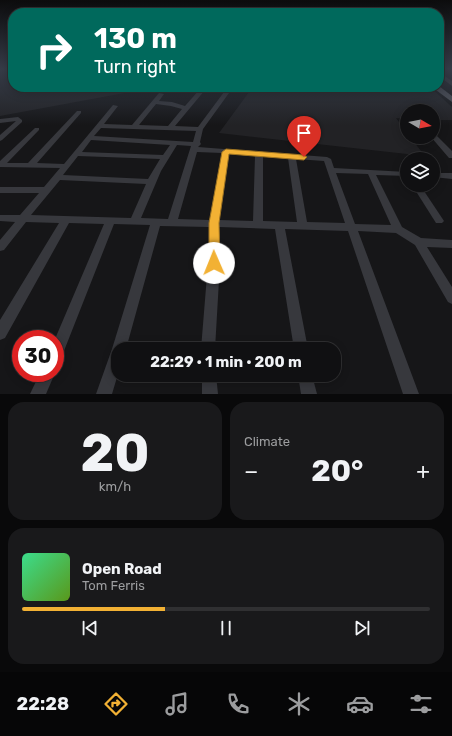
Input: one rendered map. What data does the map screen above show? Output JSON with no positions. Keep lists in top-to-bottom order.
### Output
{
  "north": "right",
  "page": {
    "turn": ["130 m", "Turn right"],
    "limit": "30",
    "trip": "22:29 · 1 min · 200 m",
    "tile": [
      ["20", "km/h"],
      "Climate"
    ],
    "heat": ["−", "20°", "+"],
    "song": ["Open Road", "Tom Ferris"],
    "tabs": "22:28"
  }
}
